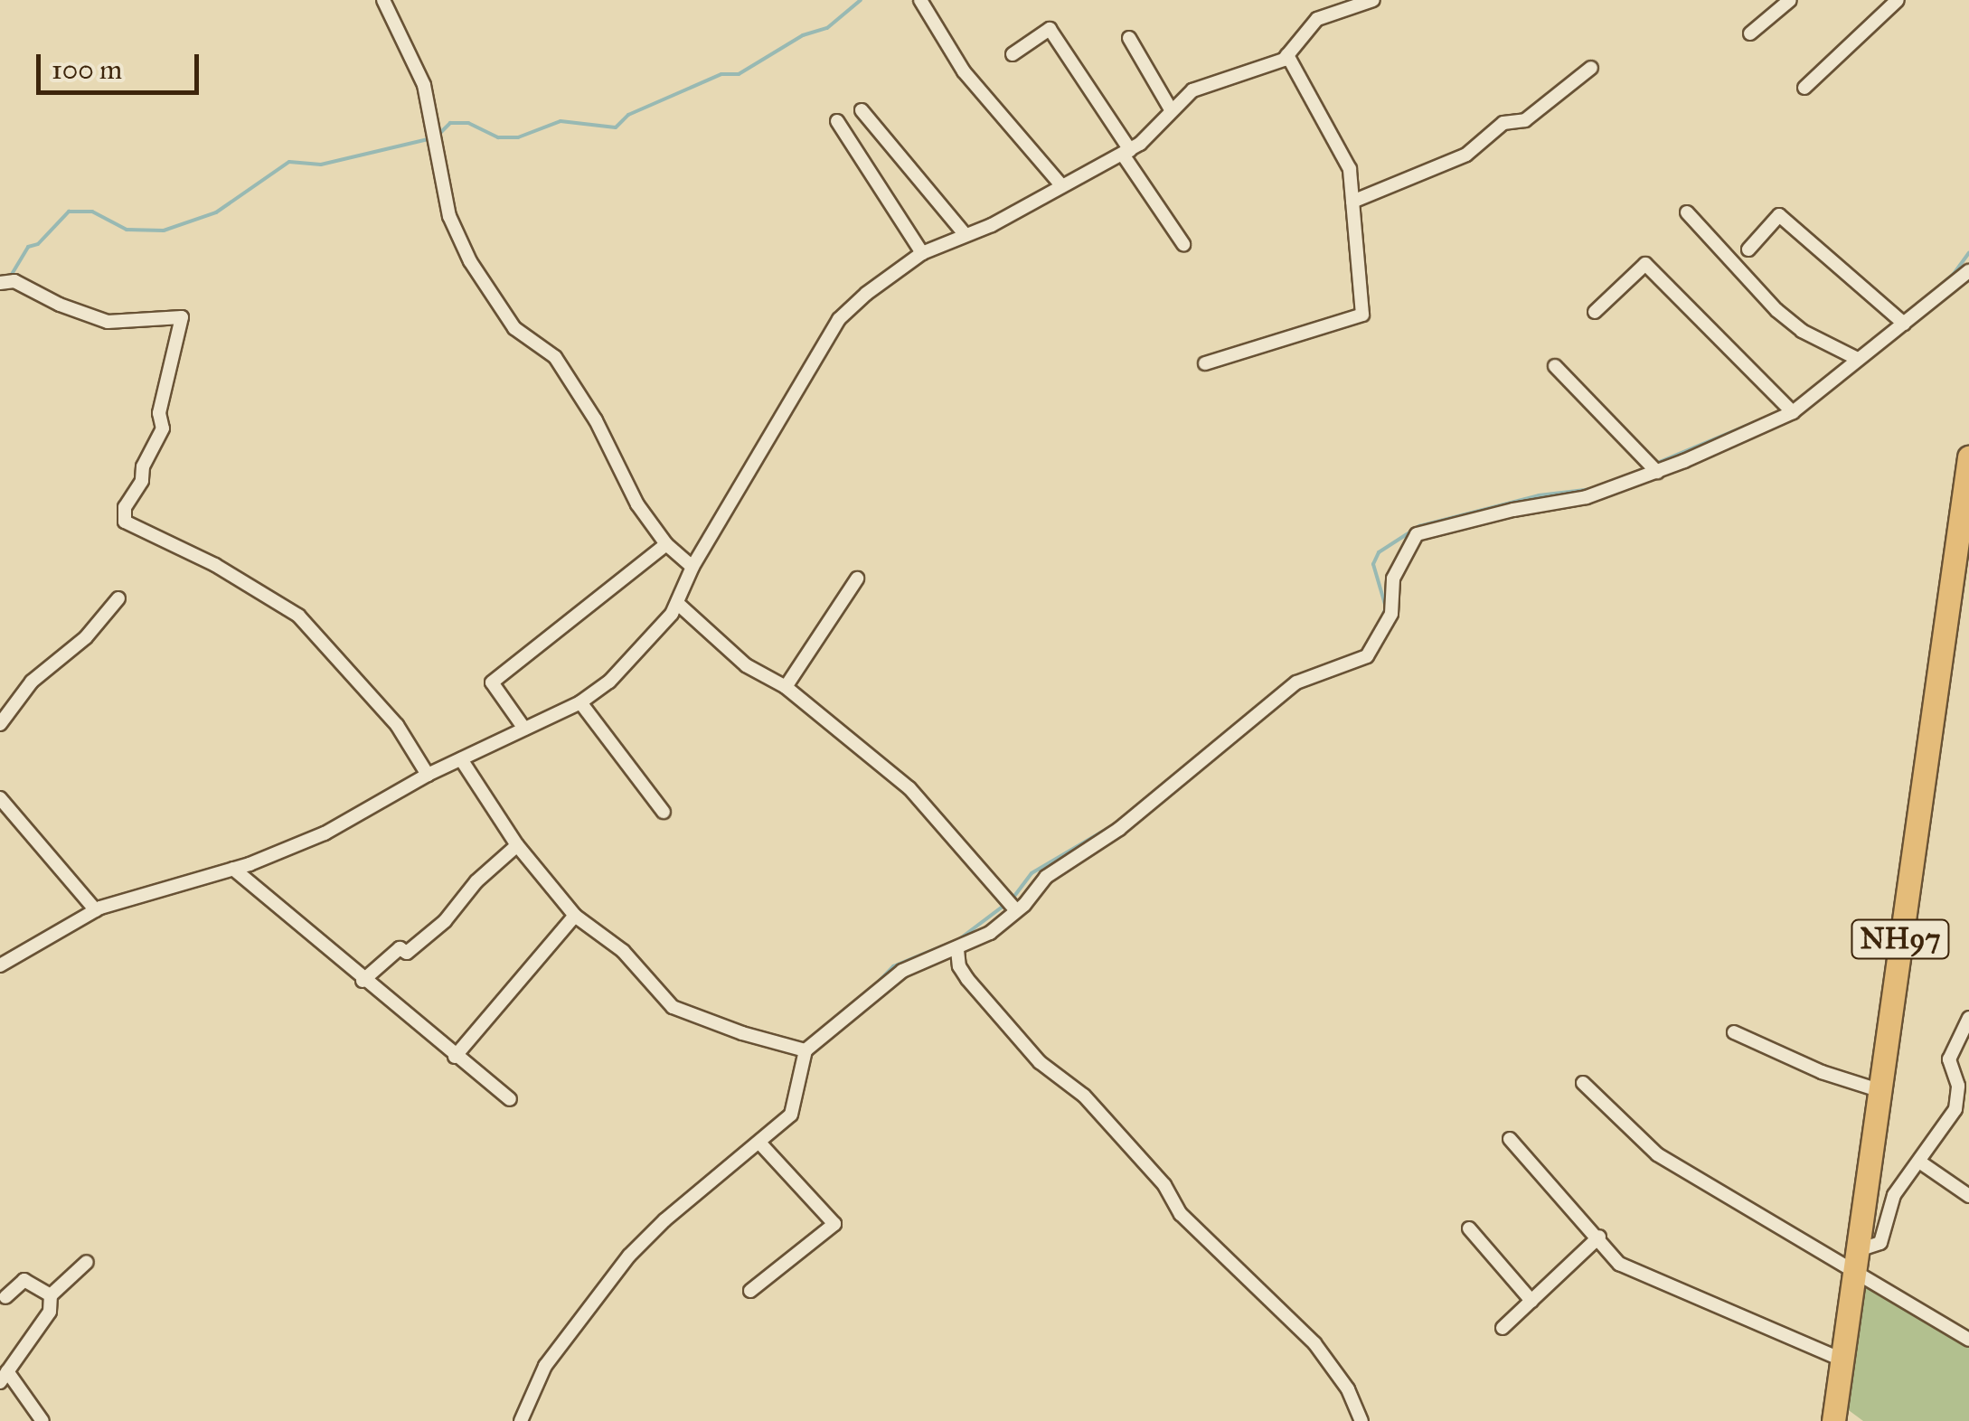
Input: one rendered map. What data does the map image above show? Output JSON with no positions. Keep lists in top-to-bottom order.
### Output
{
  "streets": {
    "highway": ["NH97"]
  },
  "scale_bar": "100 m"
}
